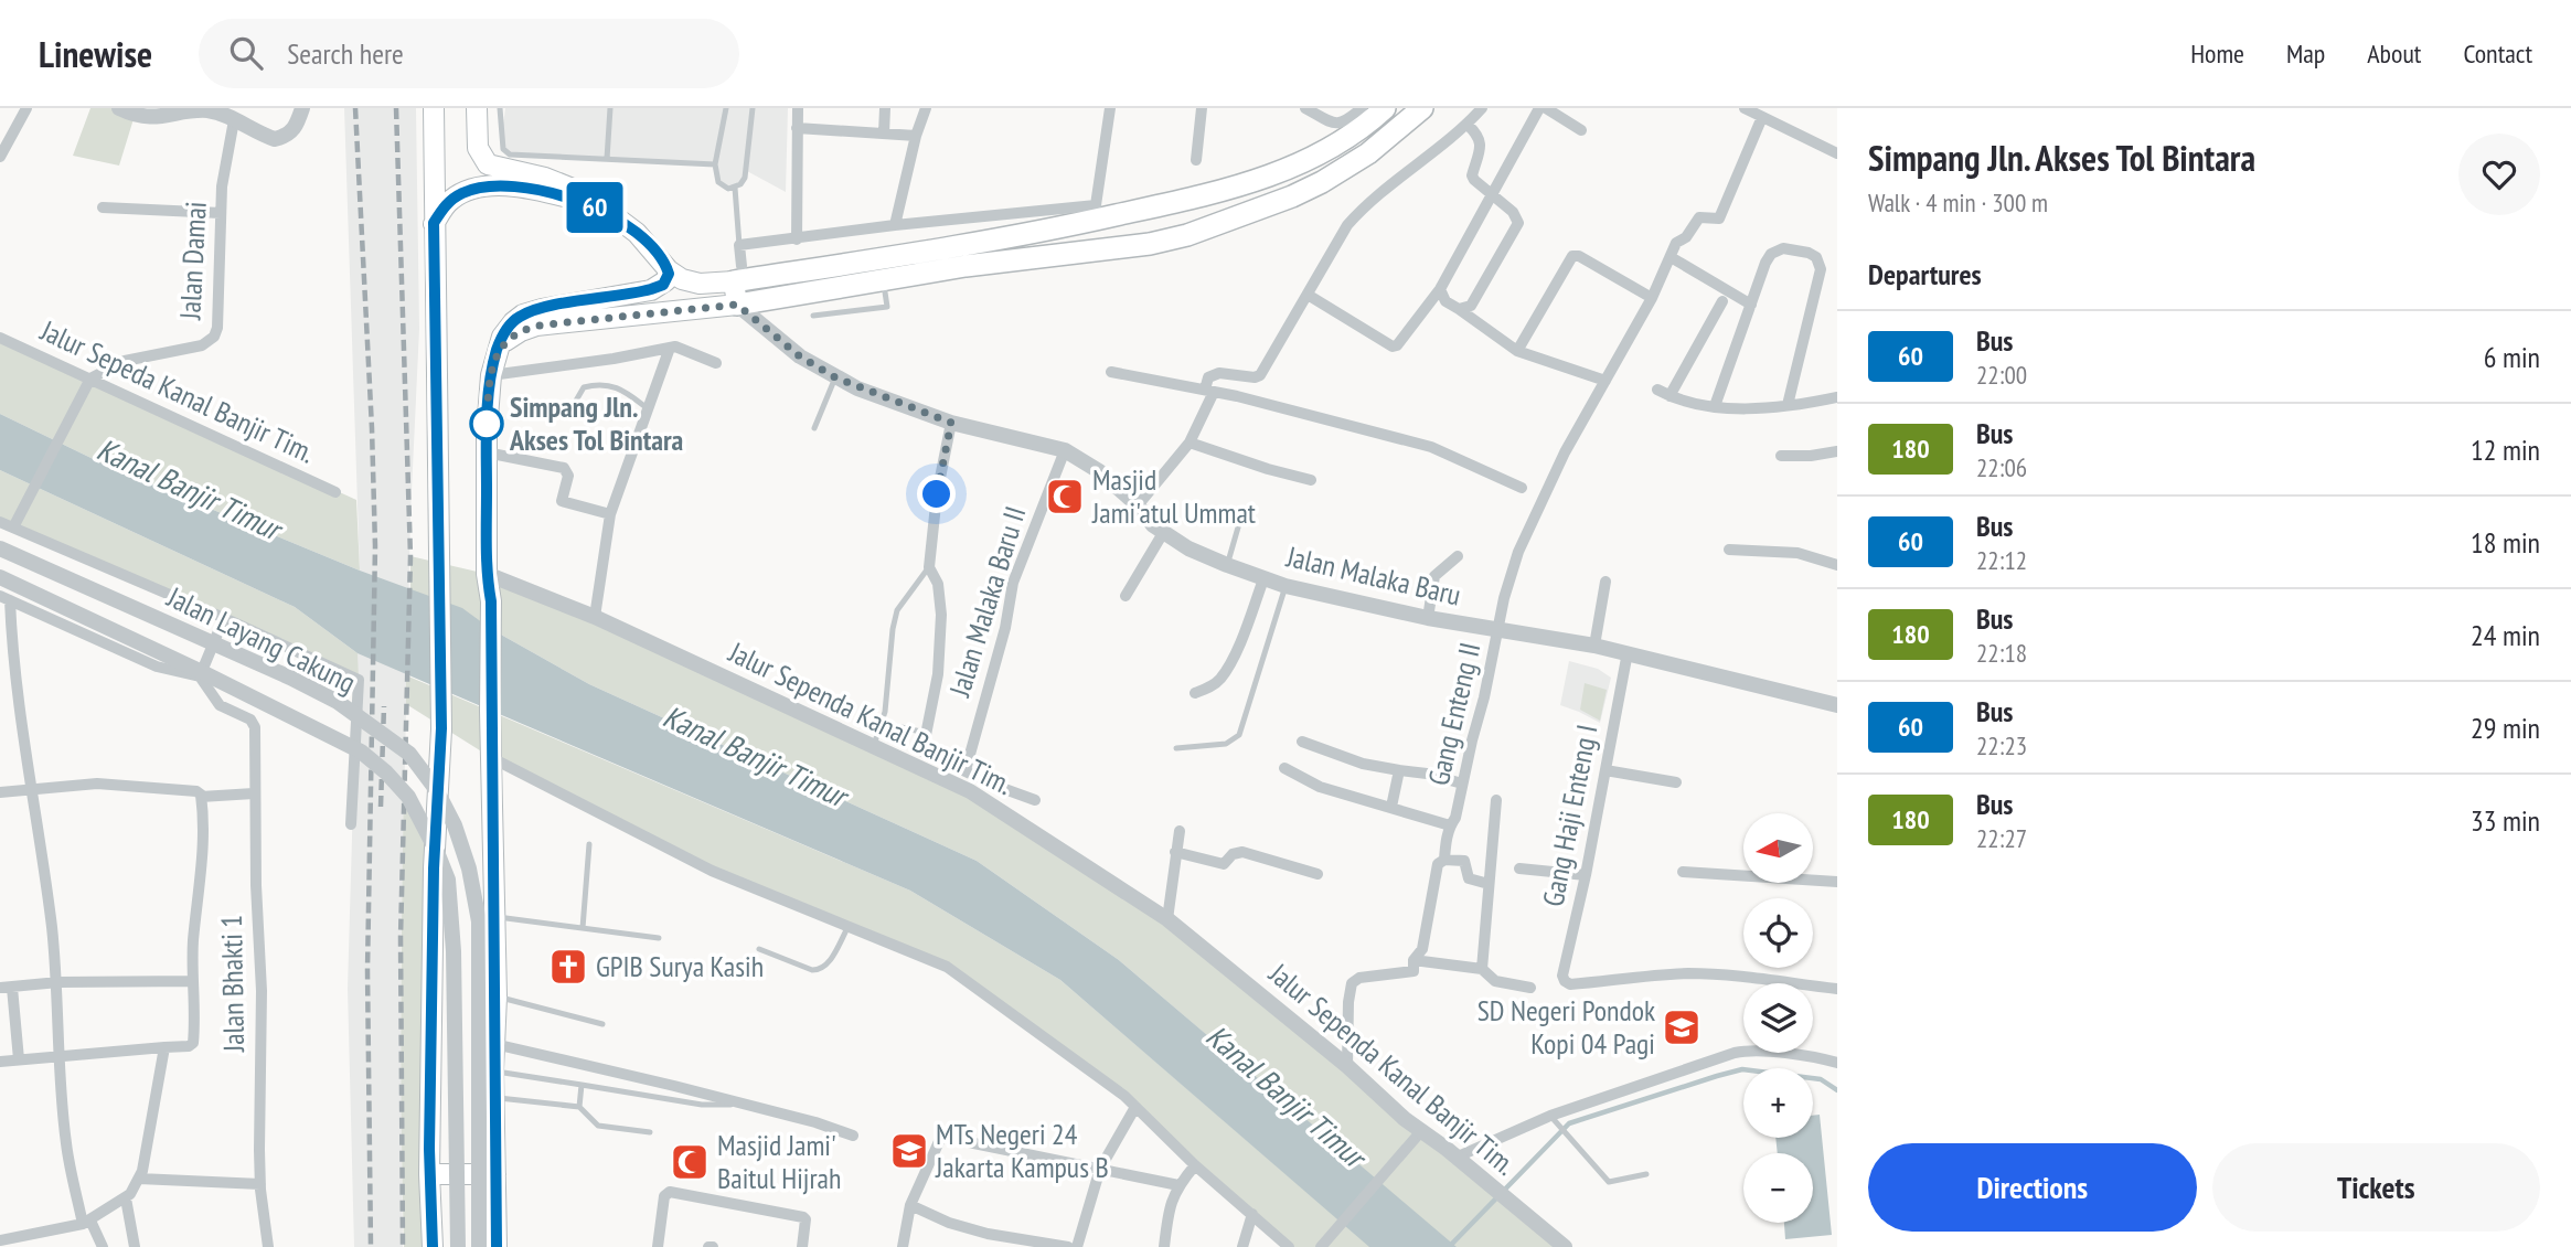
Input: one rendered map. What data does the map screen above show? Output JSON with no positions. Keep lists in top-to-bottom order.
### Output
{
  "streets": {
    "street": [
      "Jalan Damai",
      "Jalur Sepeda Kanal Banjir Tim.",
      "Jalan Malaka Baru",
      "Jalan Malaka Baru II",
      "Jalan Layang Cakung",
      "Gang Enteng II",
      "Jalur Sependa Kanal Banjir Tim.",
      "Gang Haji Enteng I",
      "Jalan Bhakti 1"
    ]
  },
  "crossings": [
    ["Jalan Damai", "Jalur Sepeda Kanal Banjir Tim."],
    ["Jalan Malaka Baru", "Jalan Malaka Baru II"],
    ["Jalan Malaka Baru", "Gang Enteng II"],
    ["Jalan Malaka Baru", "Gang Haji Enteng I"]
  ],
  "water": ["Kanal Banjir Timur"],
  "places": {
    "other": ["Simpang Jln. Akses Tol Bintara"],
    "mosque": ["Masjid Jami'atul Ummat", "Masjid Jami' Baitul Hijrah"],
    "church": ["GPIB Surya Kasih"],
    "school or university": ["SD Negeri Pondok Kopi 04 Pagi", "MTs Negeri 24 Jakarta Kampus B"]
  },
  "lines": ["bus line 60"],
  "north": "left",
  "page": {
    "header": "Linewise",
    "search": "Search here",
    "nav": [
      "Home",
      "Map",
      "About",
      "Contact"
    ],
    "on_map": "60",
    "heading": [
      ["Simpang Jln. Akses Tol Bintara", "Walk · 4 min · 300 m"],
      "Departures"
    ],
    "list": [
      {
        "mark": "60",
        "name": "Bus",
        "note": "22:00",
        "value": "6 min"
      },
      {
        "mark": "180",
        "name": "Bus",
        "note": "22:06",
        "value": "12 min"
      },
      {
        "mark": "60",
        "name": "Bus",
        "note": "22:12",
        "value": "18 min"
      },
      {
        "mark": "180",
        "name": "Bus",
        "note": "22:18",
        "value": "24 min"
      },
      {
        "mark": "60",
        "name": "Bus",
        "note": "22:23",
        "value": "29 min"
      },
      {
        "mark": "180",
        "name": "Bus",
        "note": "22:27",
        "value": "33 min"
      }
    ],
    "map_buttons": ["+", "−"],
    "buttons": ["Directions", "Tickets"]
  }
}
